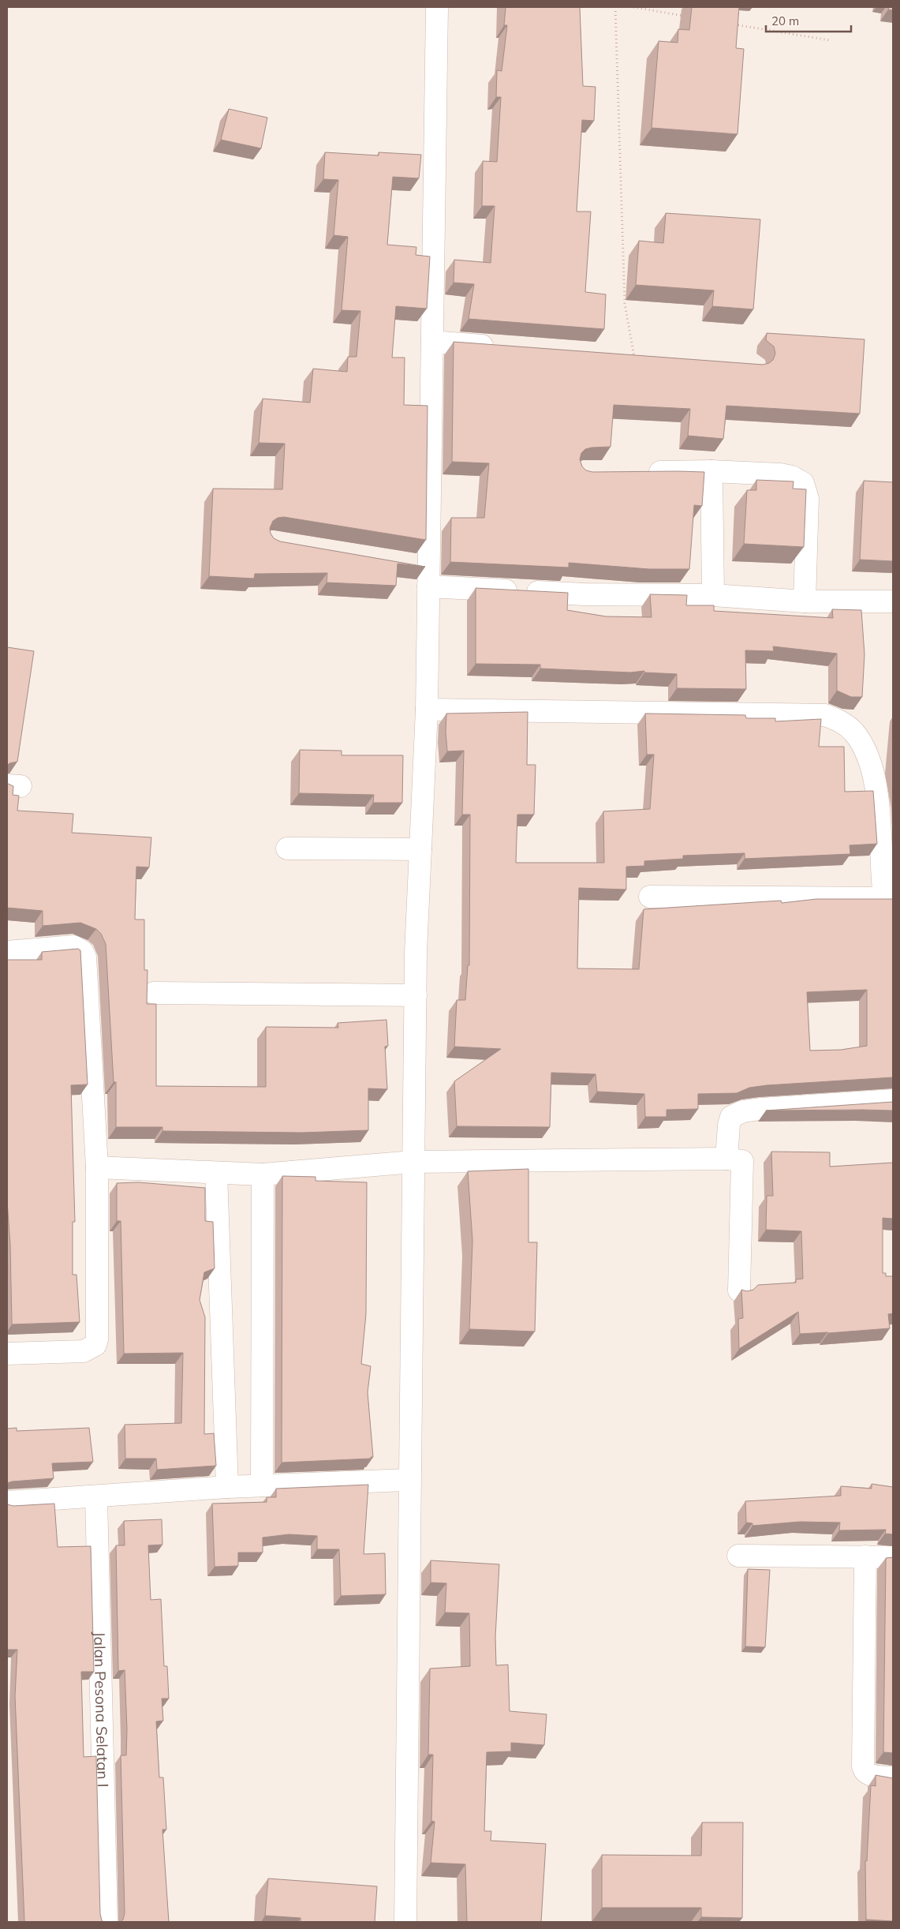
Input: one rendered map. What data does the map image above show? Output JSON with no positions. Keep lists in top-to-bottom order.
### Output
{
  "streets": {
    "street": ["Jalan Pesona Selatan I"]
  },
  "scale_bar": "20 m"
}
